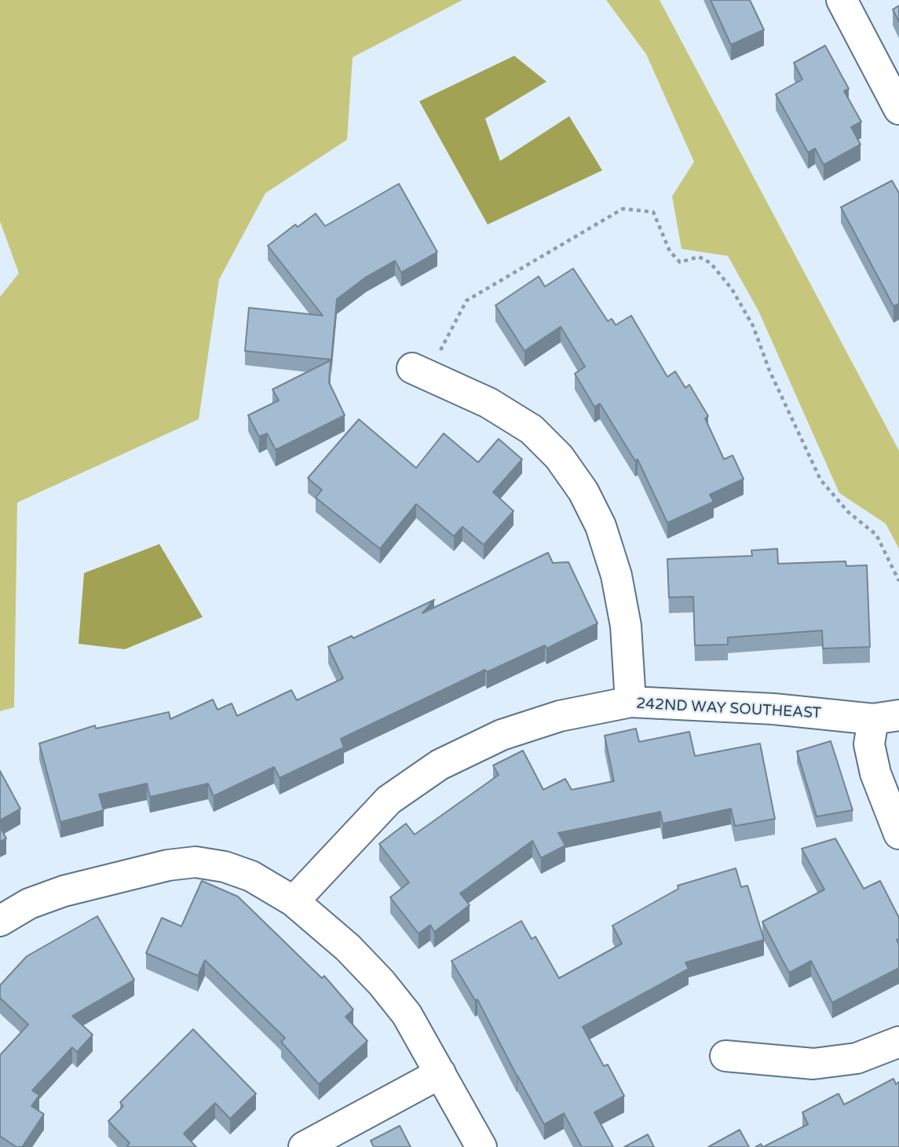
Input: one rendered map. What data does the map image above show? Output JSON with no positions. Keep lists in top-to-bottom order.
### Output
{
  "streets": {
    "street": ["242ND WAY SOUTHEAST"]
  }
}
